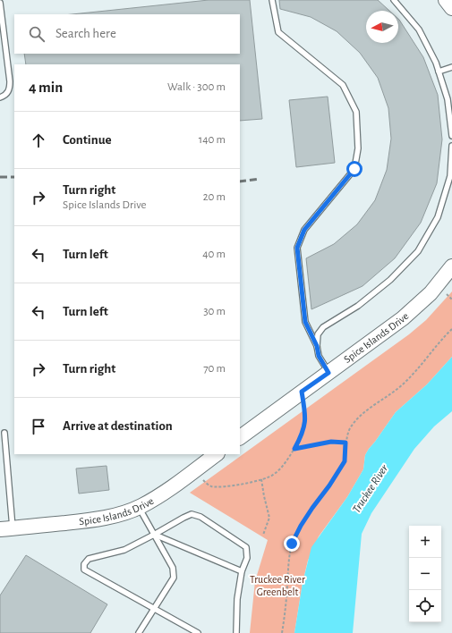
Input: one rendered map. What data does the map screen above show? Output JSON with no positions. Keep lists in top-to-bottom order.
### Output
{
  "streets": {
    "street": ["Spice Islands Drive"]
  },
  "water": ["Truckee River"],
  "parks": ["Truckee River Greenbelt"],
  "north": "left",
  "page": {
    "search": "Search here",
    "heading": ["4 min", "Walk · 300 m"],
    "list": [
      ["Continue", "140 m"],
      ["Turn right", "Spice Islands Drive", "20 m"],
      ["Turn left", "40 m"],
      ["Turn left", "30 m"],
      ["Turn right", "70 m"],
      "Arrive at destination"
    ],
    "map_buttons": ["+", "−"]
  }
}
